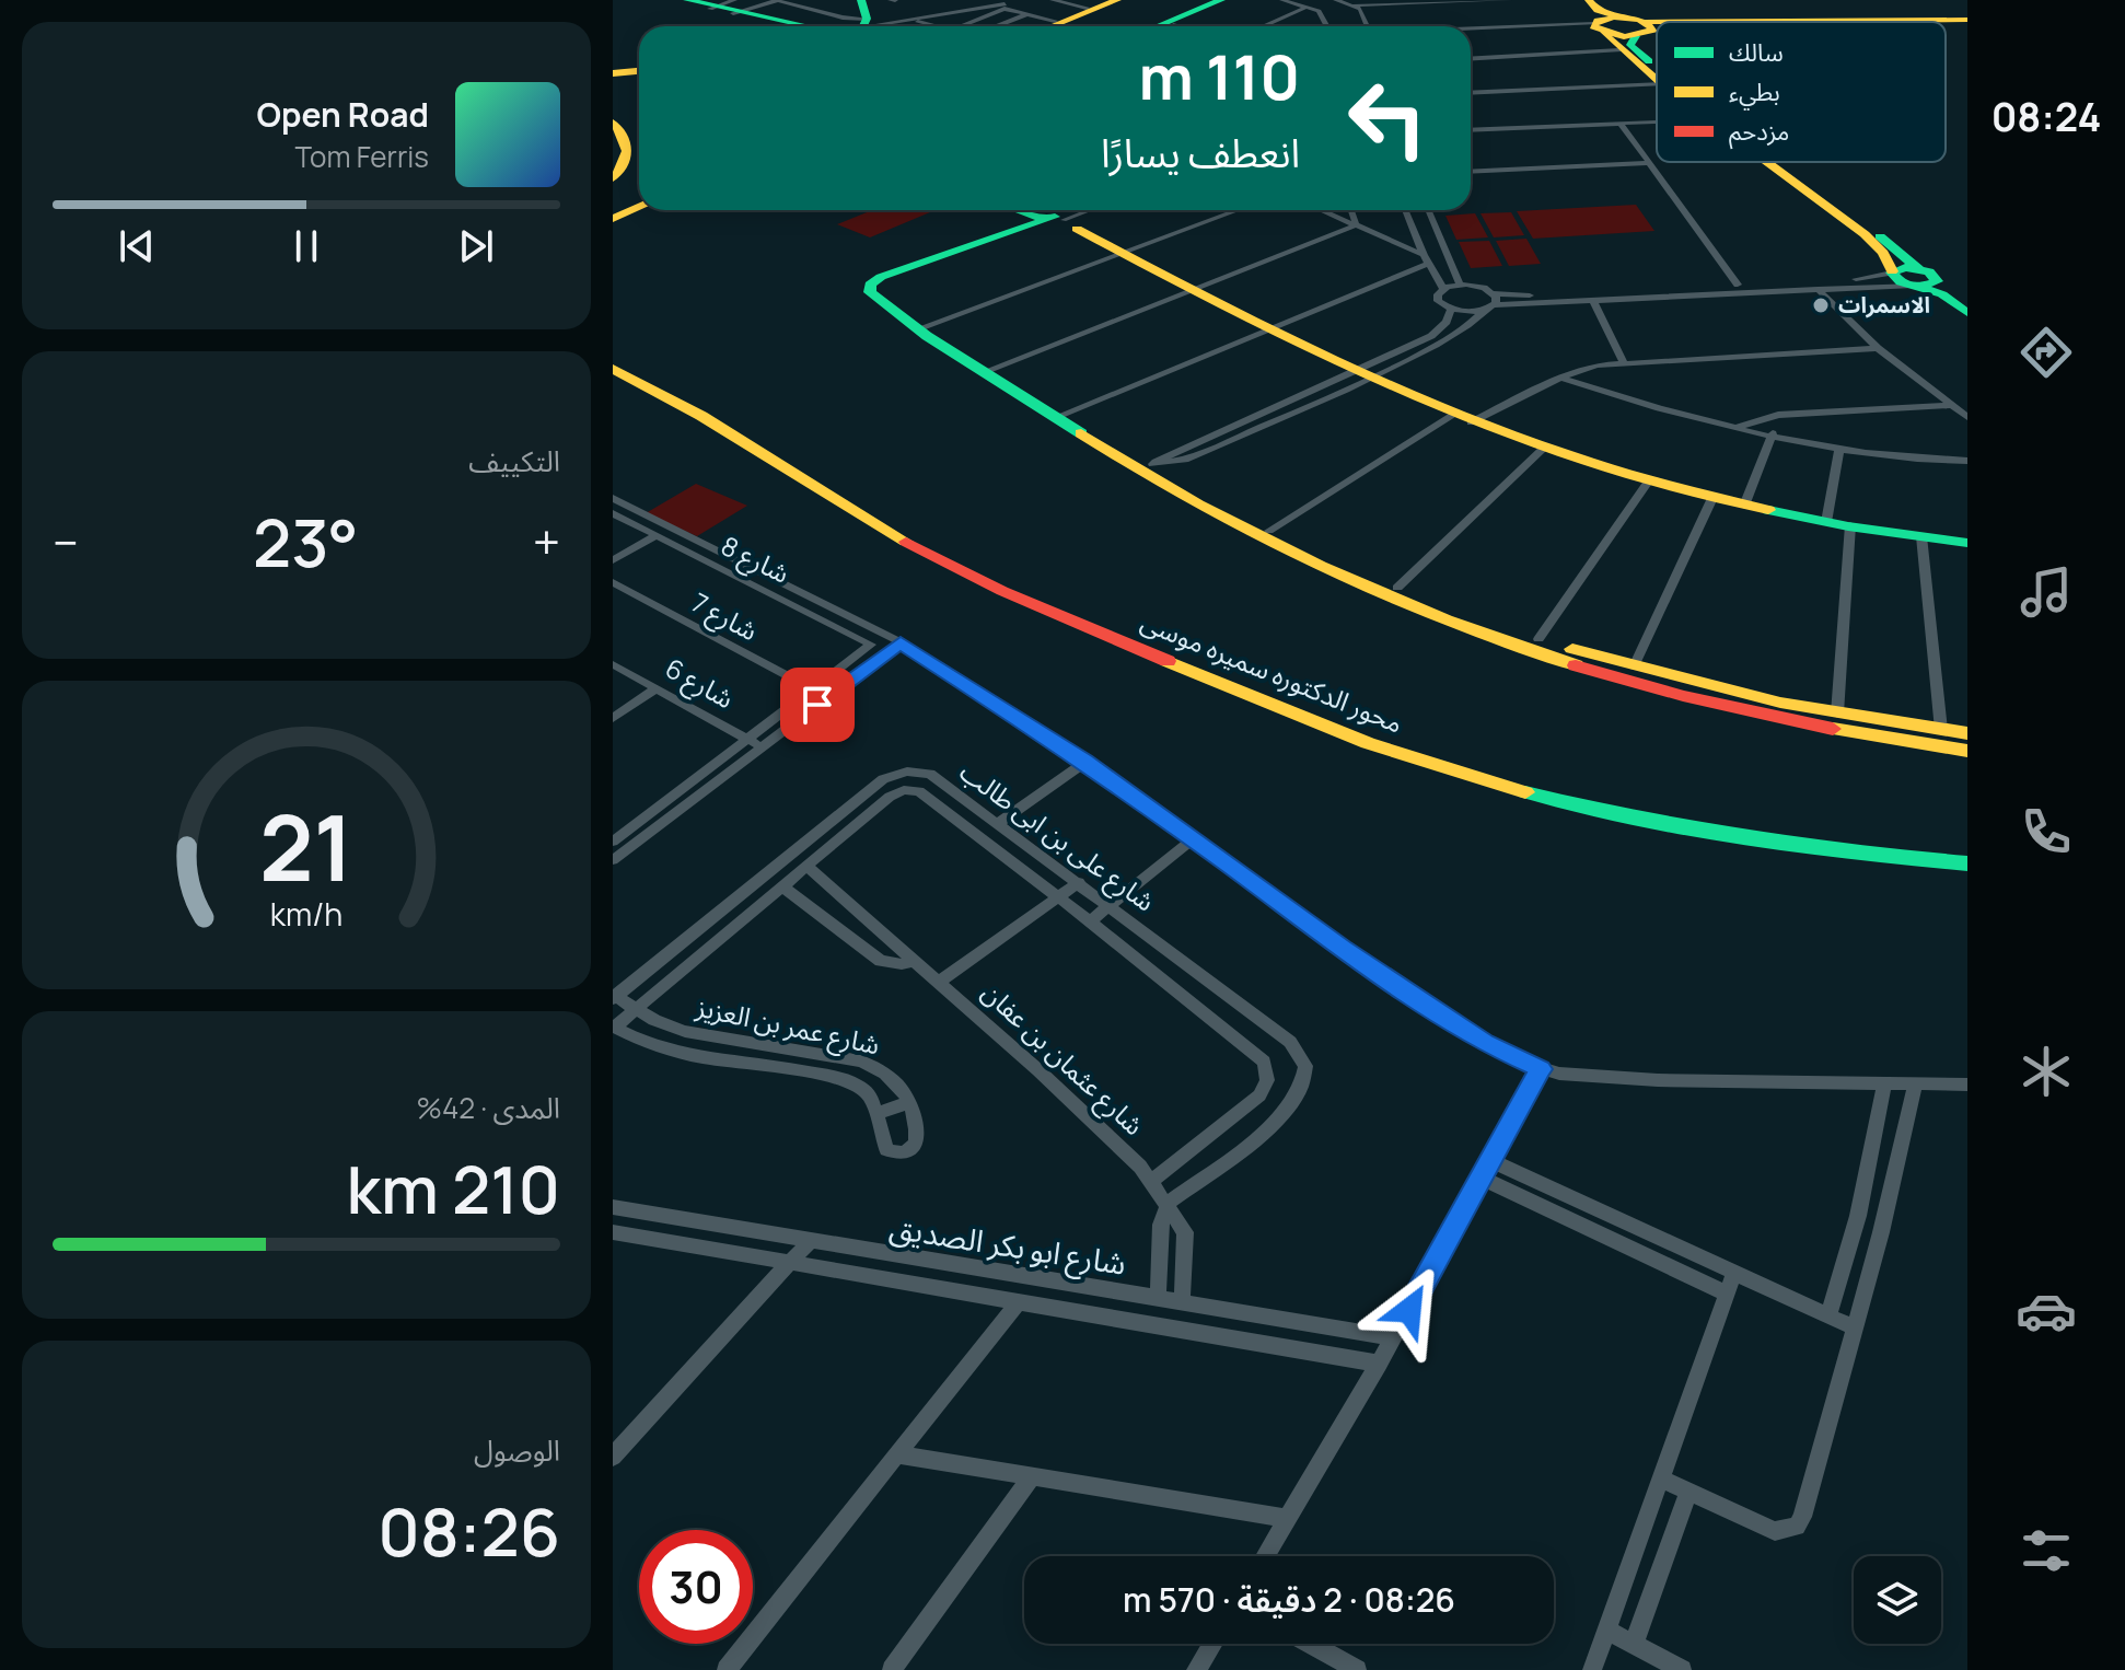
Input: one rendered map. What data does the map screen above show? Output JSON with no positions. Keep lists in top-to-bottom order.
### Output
{
  "streets": {
    "street": [
      "شارع 8",
      "شارع 7",
      "محور الدكتوره سميره موسى",
      "شارع 6",
      "شارع على بن ابى طالب",
      "شارع عمر بن العزيز",
      "شارع عثمان بن عفان",
      "شارع ابو بكر الصديق"
    ]
  },
  "crossings": [
    ["شارع 8", "شارع 7"],
    ["شارع على بن ابى طالب", "شارع عمر بن العزيز"],
    ["شارع على بن ابى طالب", "شارع عثمان بن عفان"],
    ["شارع عثمان بن عفان", "شارع ابو بكر الصديق"]
  ],
  "places": ["الاسمرات"],
  "legend": ["سالك", "بطيء", "مزدحم"],
  "page": {
    "tabs": "08:24",
    "turn": ["110 m", "انعطف يسارًا"],
    "song": ["Open Road", "Tom Ferris"],
    "tile": [
      "التكييف",
      ["المدى · 42%", "210 km"],
      ["الوصول", "08:26"]
    ],
    "heat": ["−", "23°", "+"],
    "limit": "30",
    "trip": "08:26 · 2 دقيقة · 570 m",
    "gauge": ["21", "km/h"]
  }
}
